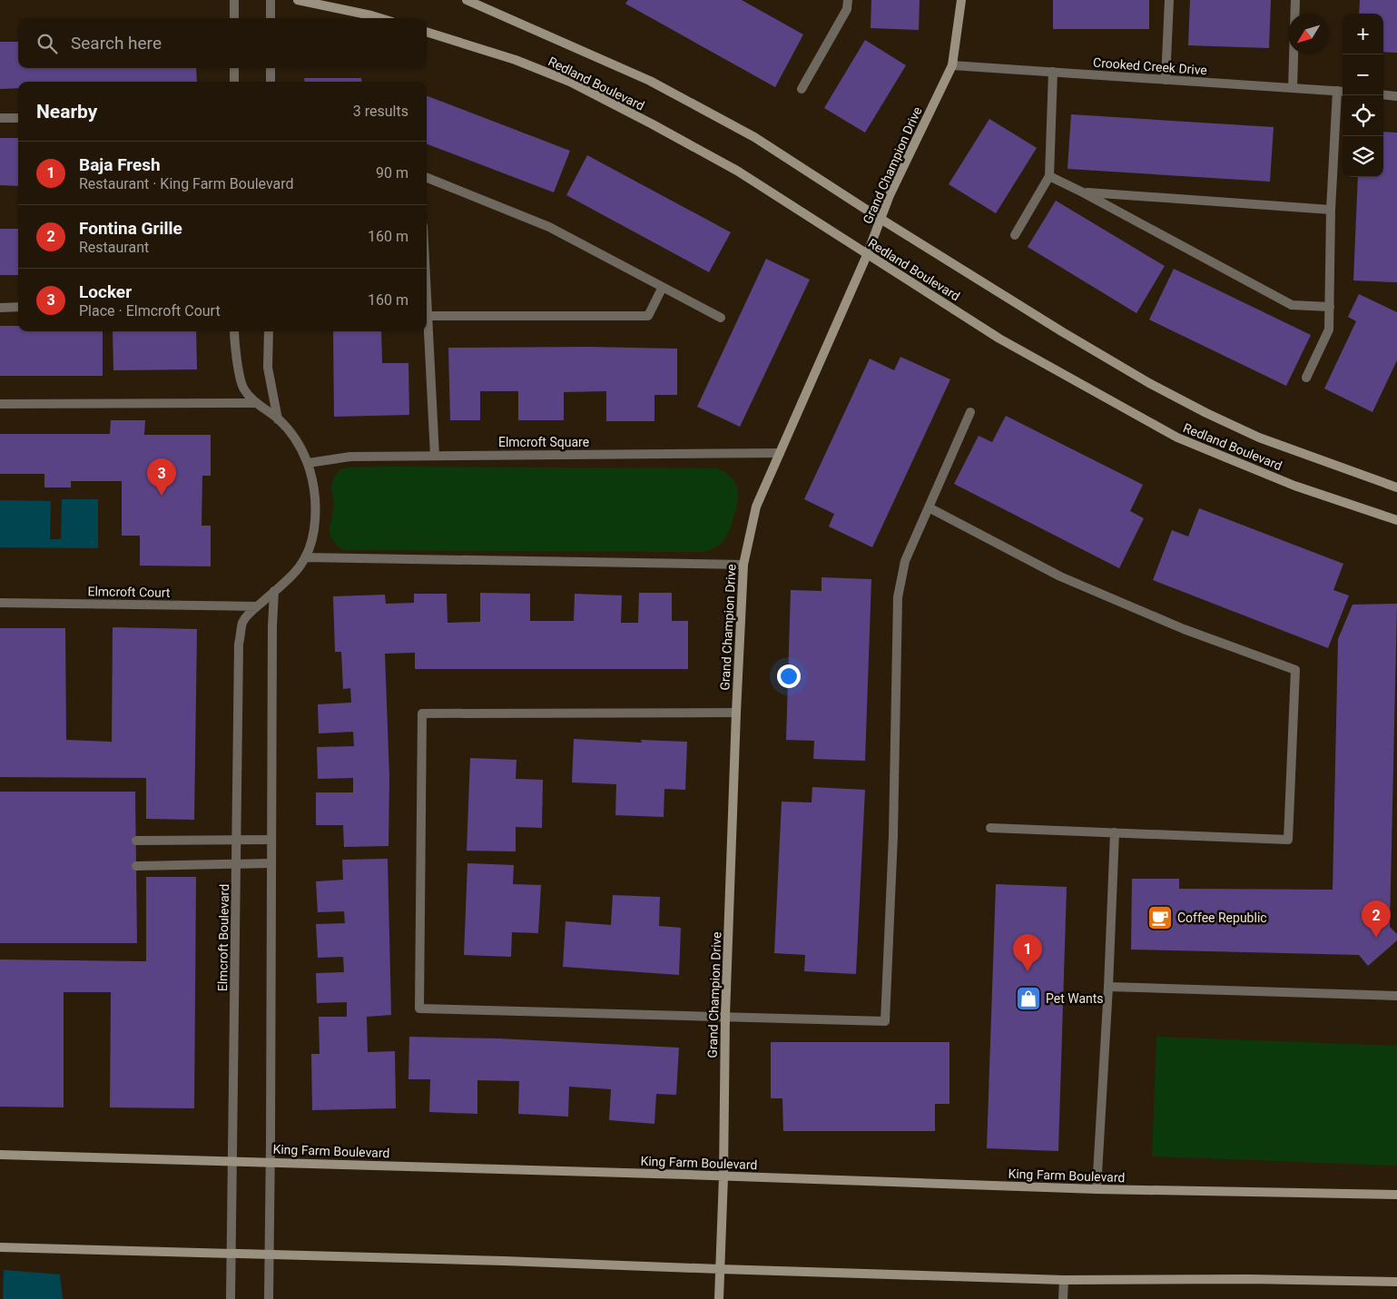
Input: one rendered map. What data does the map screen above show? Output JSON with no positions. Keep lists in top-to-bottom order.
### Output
{
  "streets": {
    "street": [
      "Crooked Creek Drive",
      "Redland Boulevard",
      "Grand Champion Drive",
      "Elmcroft Square",
      "Elmcroft Court",
      "Elmcroft Boulevard",
      "King Farm Boulevard"
    ]
  },
  "crossings": [
    ["Crooked Creek Drive", "Grand Champion Drive"],
    ["Redland Boulevard", "Grand Champion Drive"],
    ["Grand Champion Drive", "Elmcroft Square"],
    ["Grand Champion Drive", "King Farm Boulevard"],
    ["Elmcroft Square", "Elmcroft Boulevard"],
    ["Elmcroft Court", "Elmcroft Boulevard"],
    ["Elmcroft Boulevard", "King Farm Boulevard"]
  ],
  "places": {
    "cafe": ["Coffee Republic"],
    "shop": ["Pet Wants"]
  },
  "north": "bottom left",
  "page": {
    "map_buttons": ["+", "−"],
    "search": "Search here",
    "heading": ["Nearby", "3 results"],
    "list": [
      {
        "mark": "1",
        "name": "Baja Fresh",
        "note": "Restaurant · King Farm Boulevard",
        "value": "90 m"
      },
      {
        "mark": "2",
        "name": "Fontina Grille",
        "note": "Restaurant",
        "value": "160 m"
      },
      {
        "mark": "3",
        "name": "Locker",
        "note": "Place · Elmcroft Court",
        "value": "160 m"
      }
    ],
    "pins": ["3", "2", "1"]
  }
}
